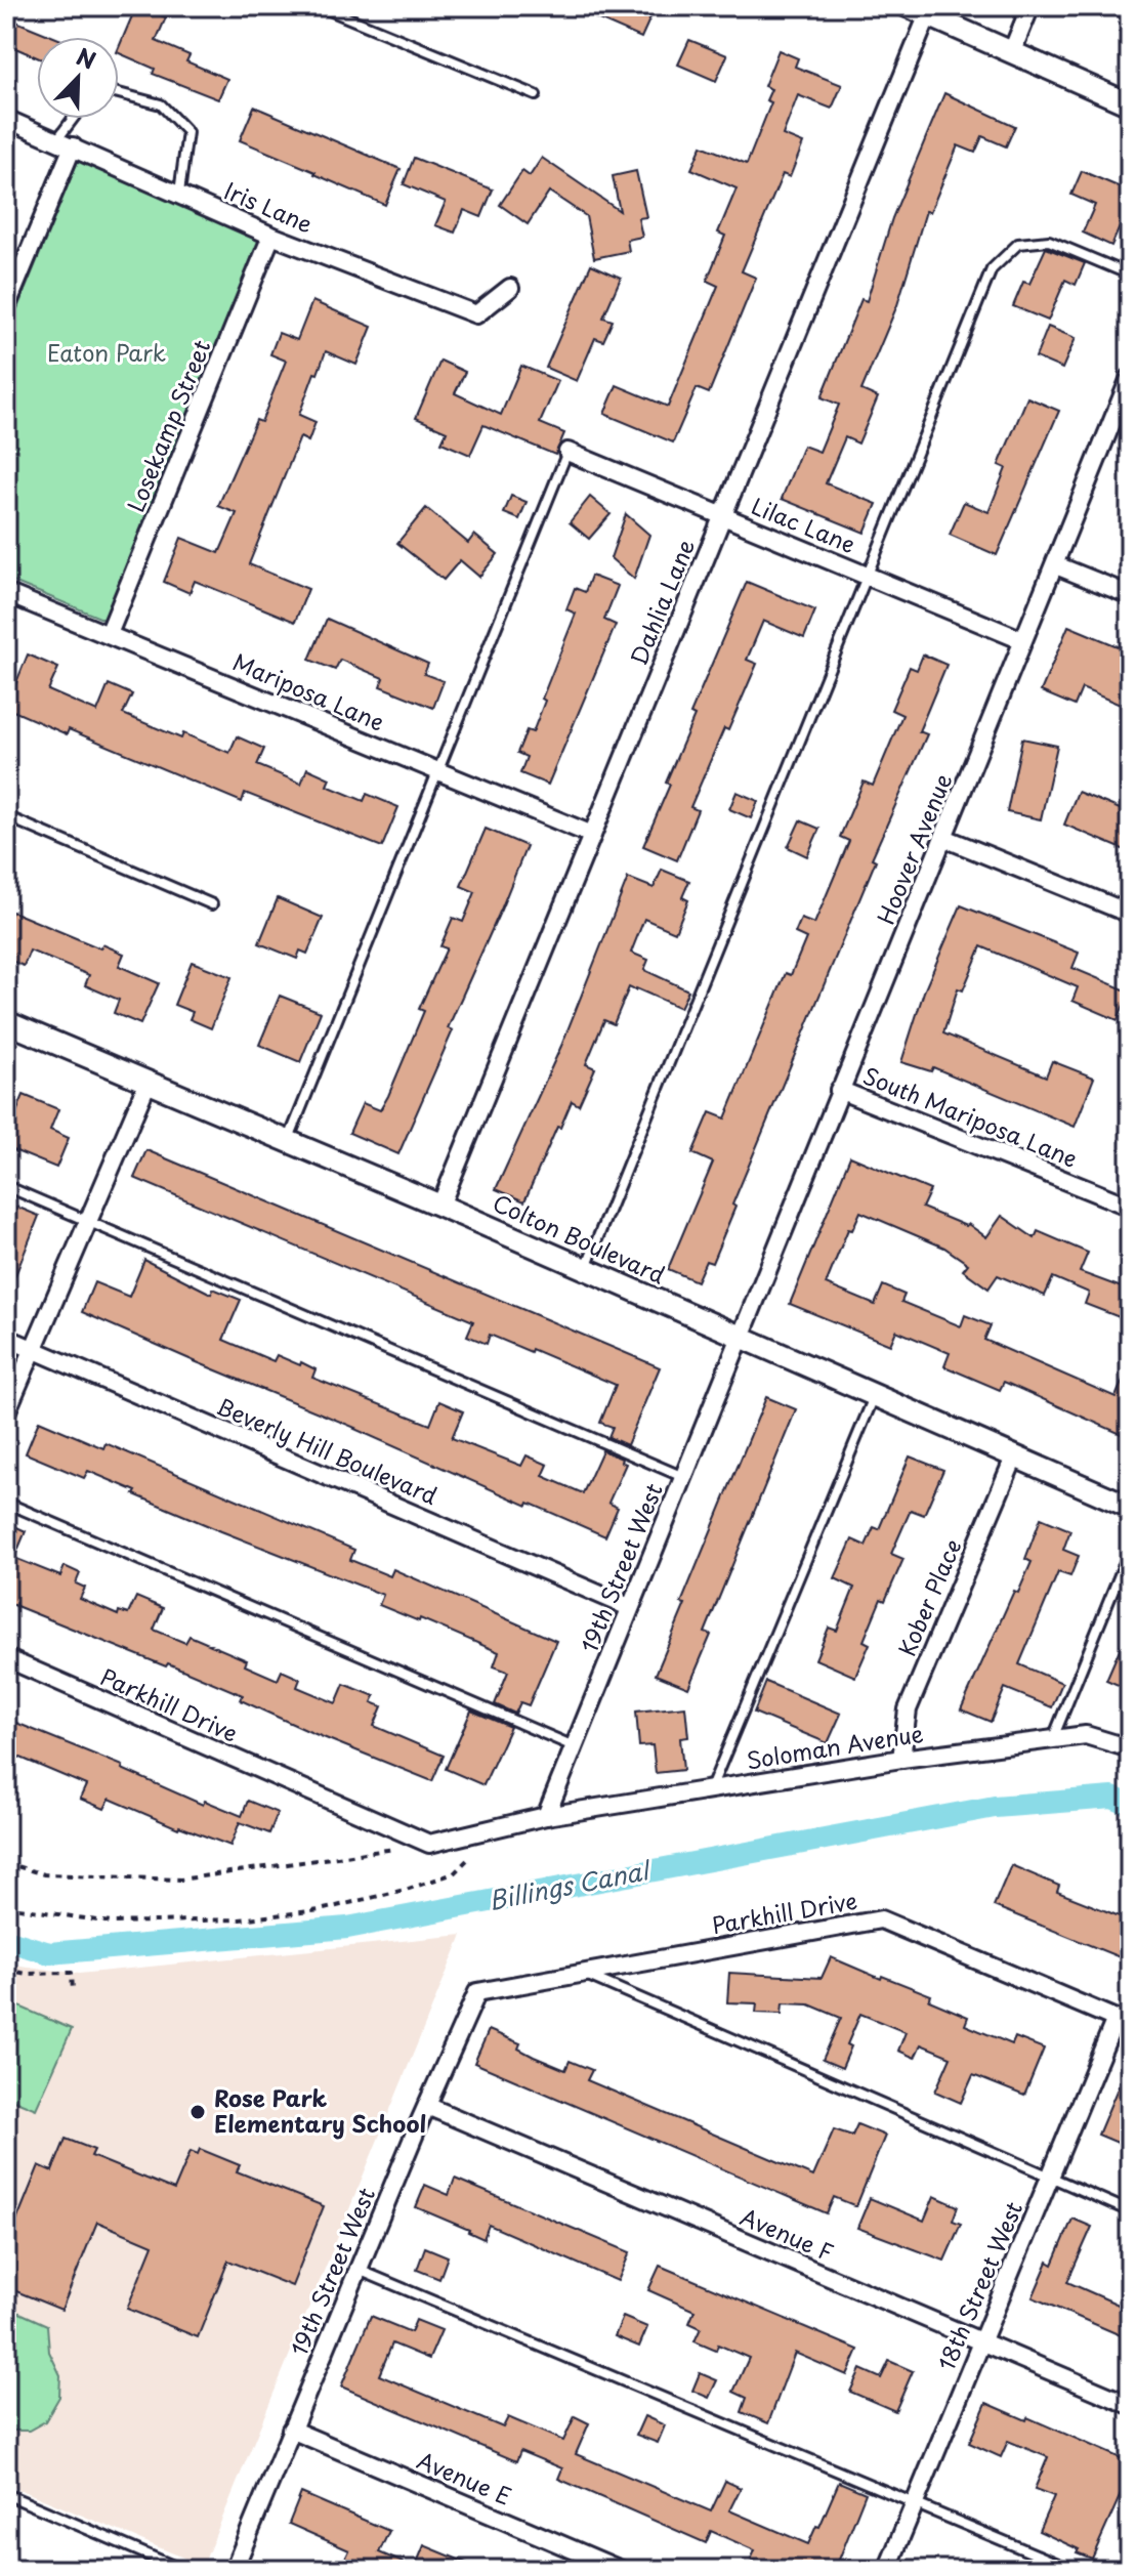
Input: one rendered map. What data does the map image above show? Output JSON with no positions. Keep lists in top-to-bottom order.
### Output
{
  "streets": {
    "street": [
      "Iris Lane",
      "Losekamp Street",
      "Lilac Lane",
      "Dahlia Lane",
      "Mariposa Lane",
      "Hoover Avenue",
      "South Mariposa Lane",
      "Colton Boulevard",
      "Beverly Hill Boulevard",
      "19th Street West",
      "Kober Place",
      "Parkhill Drive",
      "Soloman Avenue",
      "Avenue F",
      "18th Street West",
      "Avenue E"
    ]
  },
  "crossings": [
    ["Iris Lane", "Losekamp Street"],
    ["Losekamp Street", "Mariposa Lane"],
    ["Lilac Lane", "Dahlia Lane"],
    ["Lilac Lane", "Hoover Avenue"],
    ["Dahlia Lane", "Mariposa Lane"],
    ["Dahlia Lane", "Colton Boulevard"],
    ["Hoover Avenue", "South Mariposa Lane"],
    ["Hoover Avenue", "Colton Boulevard"],
    ["Hoover Avenue", "19th Street West"],
    ["Colton Boulevard", "19th Street West"],
    ["Colton Boulevard", "Kober Place"],
    ["Beverly Hill Boulevard", "19th Street West"],
    ["19th Street West", "Parkhill Drive"],
    ["19th Street West", "Soloman Avenue"],
    ["19th Street West", "Avenue F"],
    ["19th Street West", "Avenue E"],
    ["Kober Place", "Soloman Avenue"],
    ["Parkhill Drive", "18th Street West"],
    ["Avenue F", "18th Street West"]
  ],
  "water": ["Billings Canal"],
  "parks": ["Eaton Park"],
  "places": ["Rose Park Elementary School"],
  "north": "top right"
}
